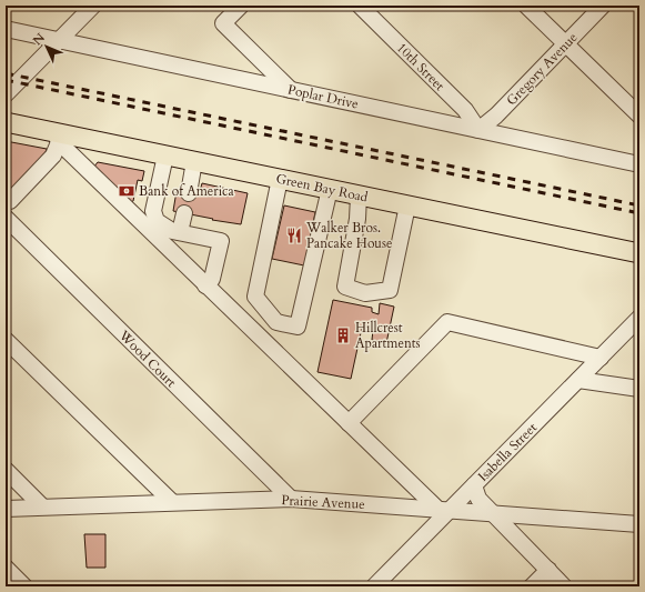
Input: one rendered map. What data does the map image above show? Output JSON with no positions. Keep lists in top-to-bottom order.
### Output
{
  "streets": {
    "main road": ["Green Bay Road"],
    "street": [
      "10th Street",
      "Gregory Avenue",
      "Poplar Drive",
      "Wood Court",
      "Isabella Street",
      "Prairie Avenue"
    ]
  },
  "crossings": [
    ["10th Street", "Gregory Avenue"],
    ["10th Street", "Poplar Drive"],
    ["Gregory Avenue", "Poplar Drive"],
    ["Wood Court", "Prairie Avenue"],
    ["Isabella Street", "Prairie Avenue"]
  ],
  "places": {
    "bank": ["Bank of America"],
    "restaurant": ["Walker Bros. Pancake House"],
    "building": ["Hillcrest Apartments"]
  },
  "north": "top left"
}
